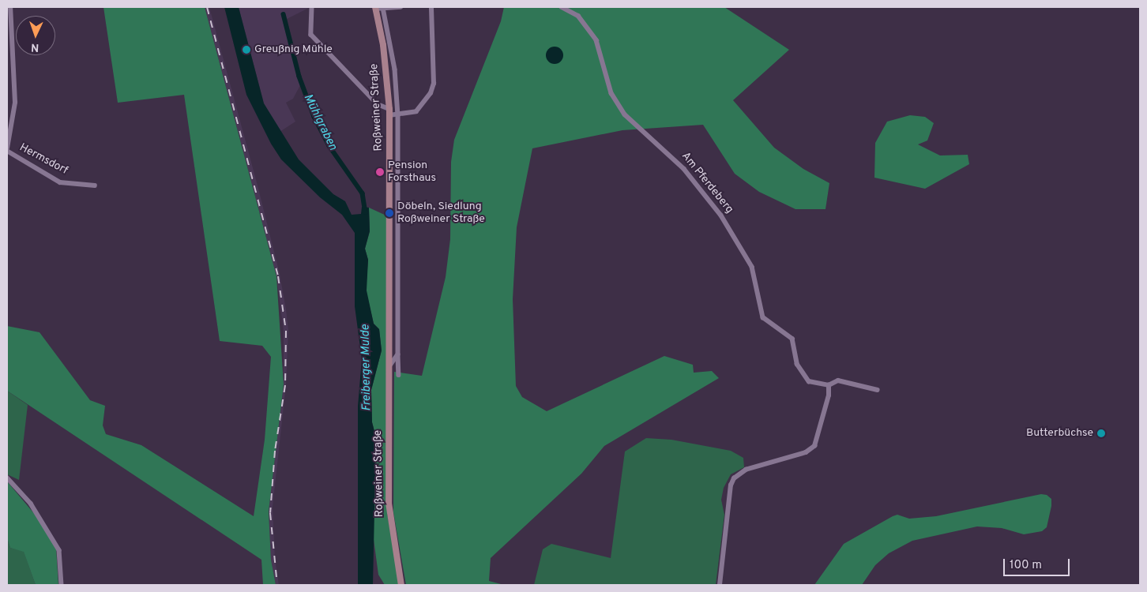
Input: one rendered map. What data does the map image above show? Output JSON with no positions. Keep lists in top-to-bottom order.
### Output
{
  "streets": {
    "main road": ["Roßweiner Straße"],
    "street": ["Hermsdorf", "Am Pferdeberg"]
  },
  "water": ["Mühlgraben", "Freiberger Mulde"],
  "places": [
    "Greußnig Mühle",
    "Pension Forsthaus",
    "Döbeln, Siedlung Roßweiner Straße",
    "Butterbüchse"
  ],
  "scale_bar": "100 m",
  "north": "bottom"
}
